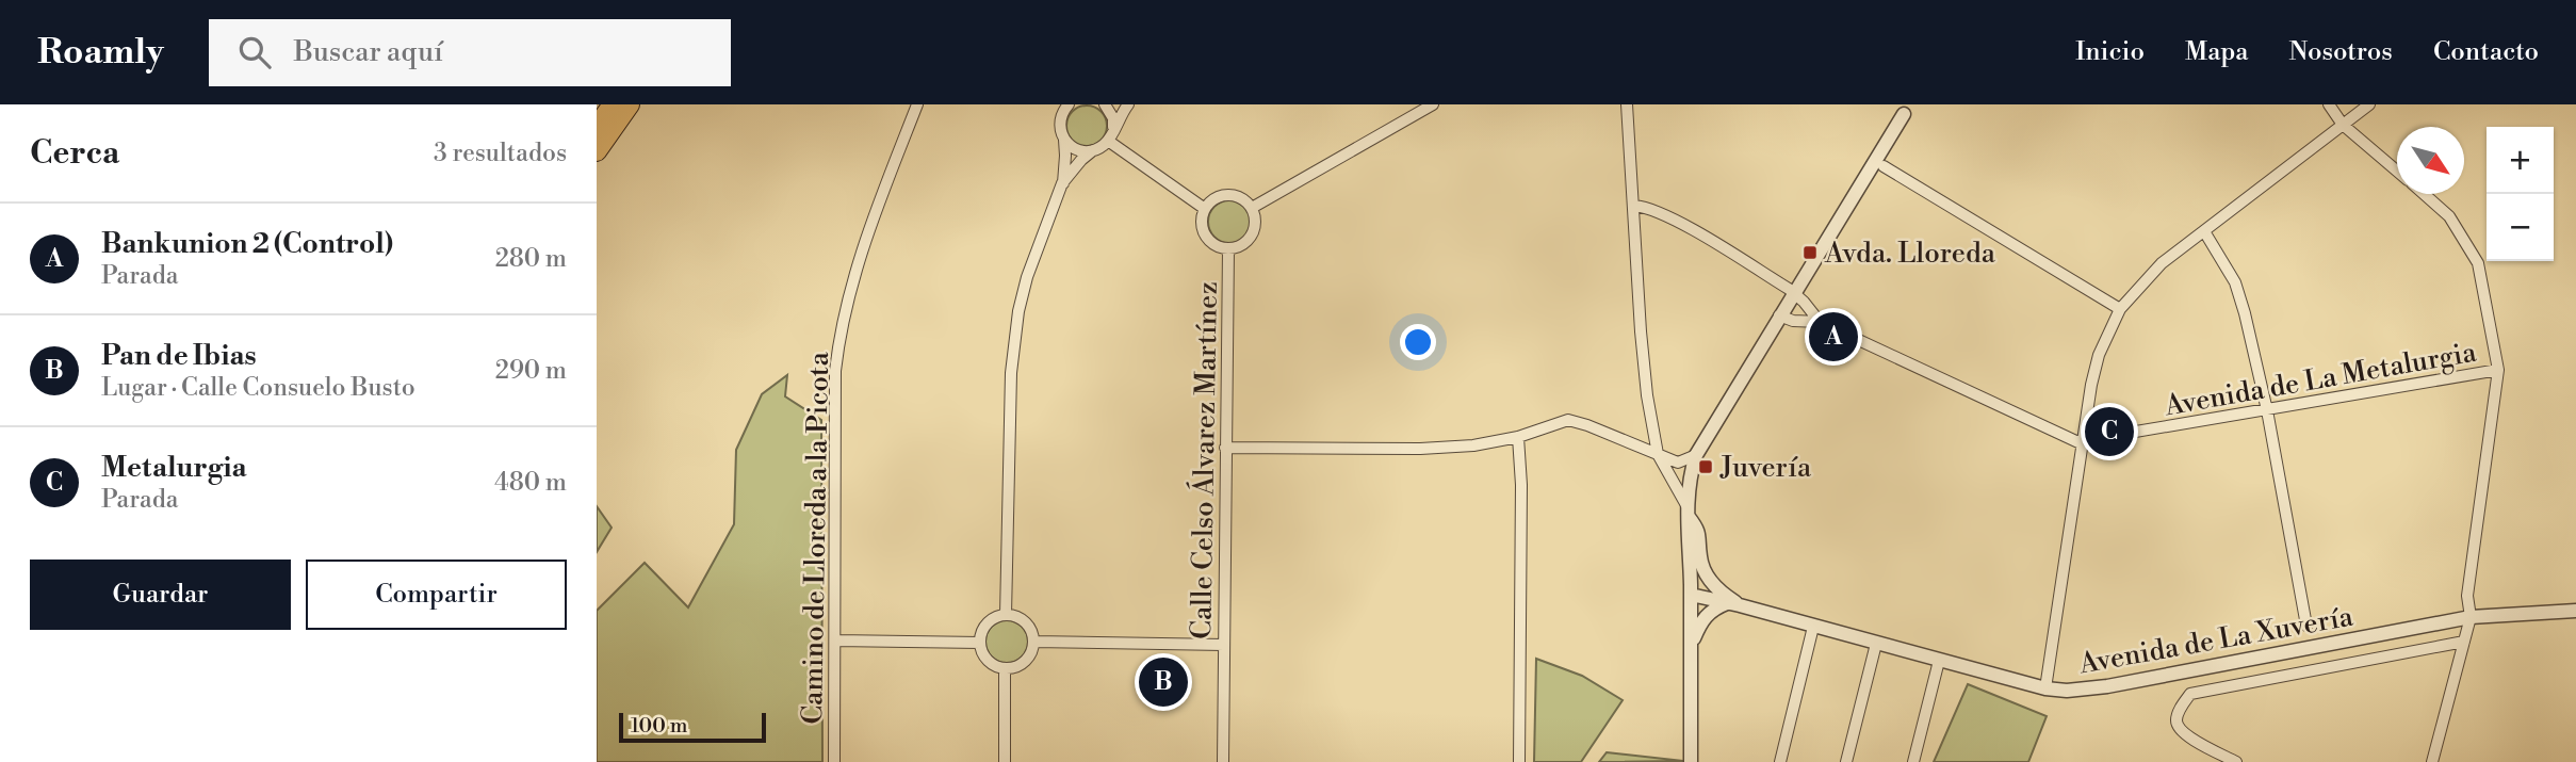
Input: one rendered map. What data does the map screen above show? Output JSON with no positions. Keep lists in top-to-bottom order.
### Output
{
  "streets": {
    "street": [
      "Avenida de La Metalurgia",
      "Calle Celso Álvarez Martínez",
      "Camino de Lloreda a la Picota",
      "Avenida de La Xuvería"
    ]
  },
  "places": {
    "transit": ["Avda. Lloreda", "Juvería"]
  },
  "scale_bar": "100 m",
  "north": "bottom right",
  "page": {
    "header": "Roamly",
    "search": "Buscar aquí",
    "nav": [
      "Inicio",
      "Mapa",
      "Nosotros",
      "Contacto"
    ],
    "heading": ["Cerca", "3 resultados"],
    "map_buttons": ["+", "−"],
    "list": [
      {
        "mark": "A",
        "name": "Bankunion 2 (Control)",
        "note": "Parada",
        "value": "280 m"
      },
      {
        "mark": "B",
        "name": "Pan de Ibias",
        "note": "Lugar · Calle Consuelo Busto",
        "value": "290 m"
      },
      {
        "mark": "C",
        "name": "Metalurgia",
        "note": "Parada",
        "value": "480 m"
      }
    ],
    "pins": ["A", "C", "B"],
    "buttons": ["Guardar", "Compartir"],
    "scale": "100 m"
  }
}
